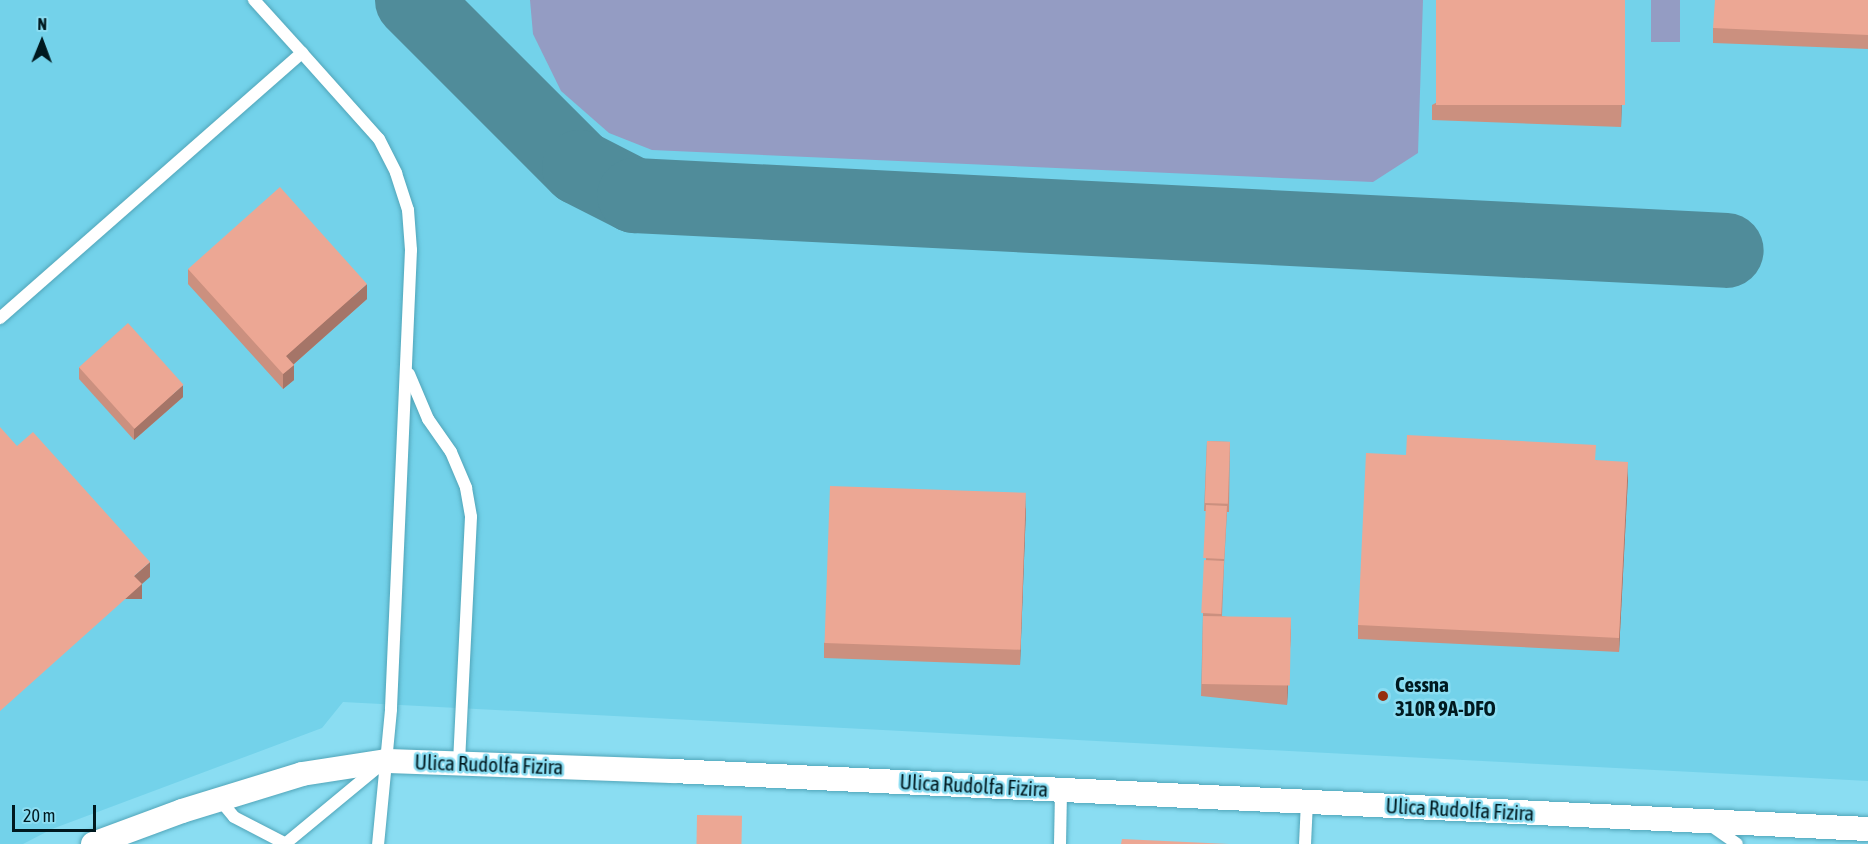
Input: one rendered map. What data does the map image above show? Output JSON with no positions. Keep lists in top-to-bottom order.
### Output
{
  "streets": {
    "street": ["Ulica Rudolfa Fizira"]
  },
  "places": ["Cessna 310R 9A-DFO"],
  "scale_bar": "20 m",
  "north": "top"
}
